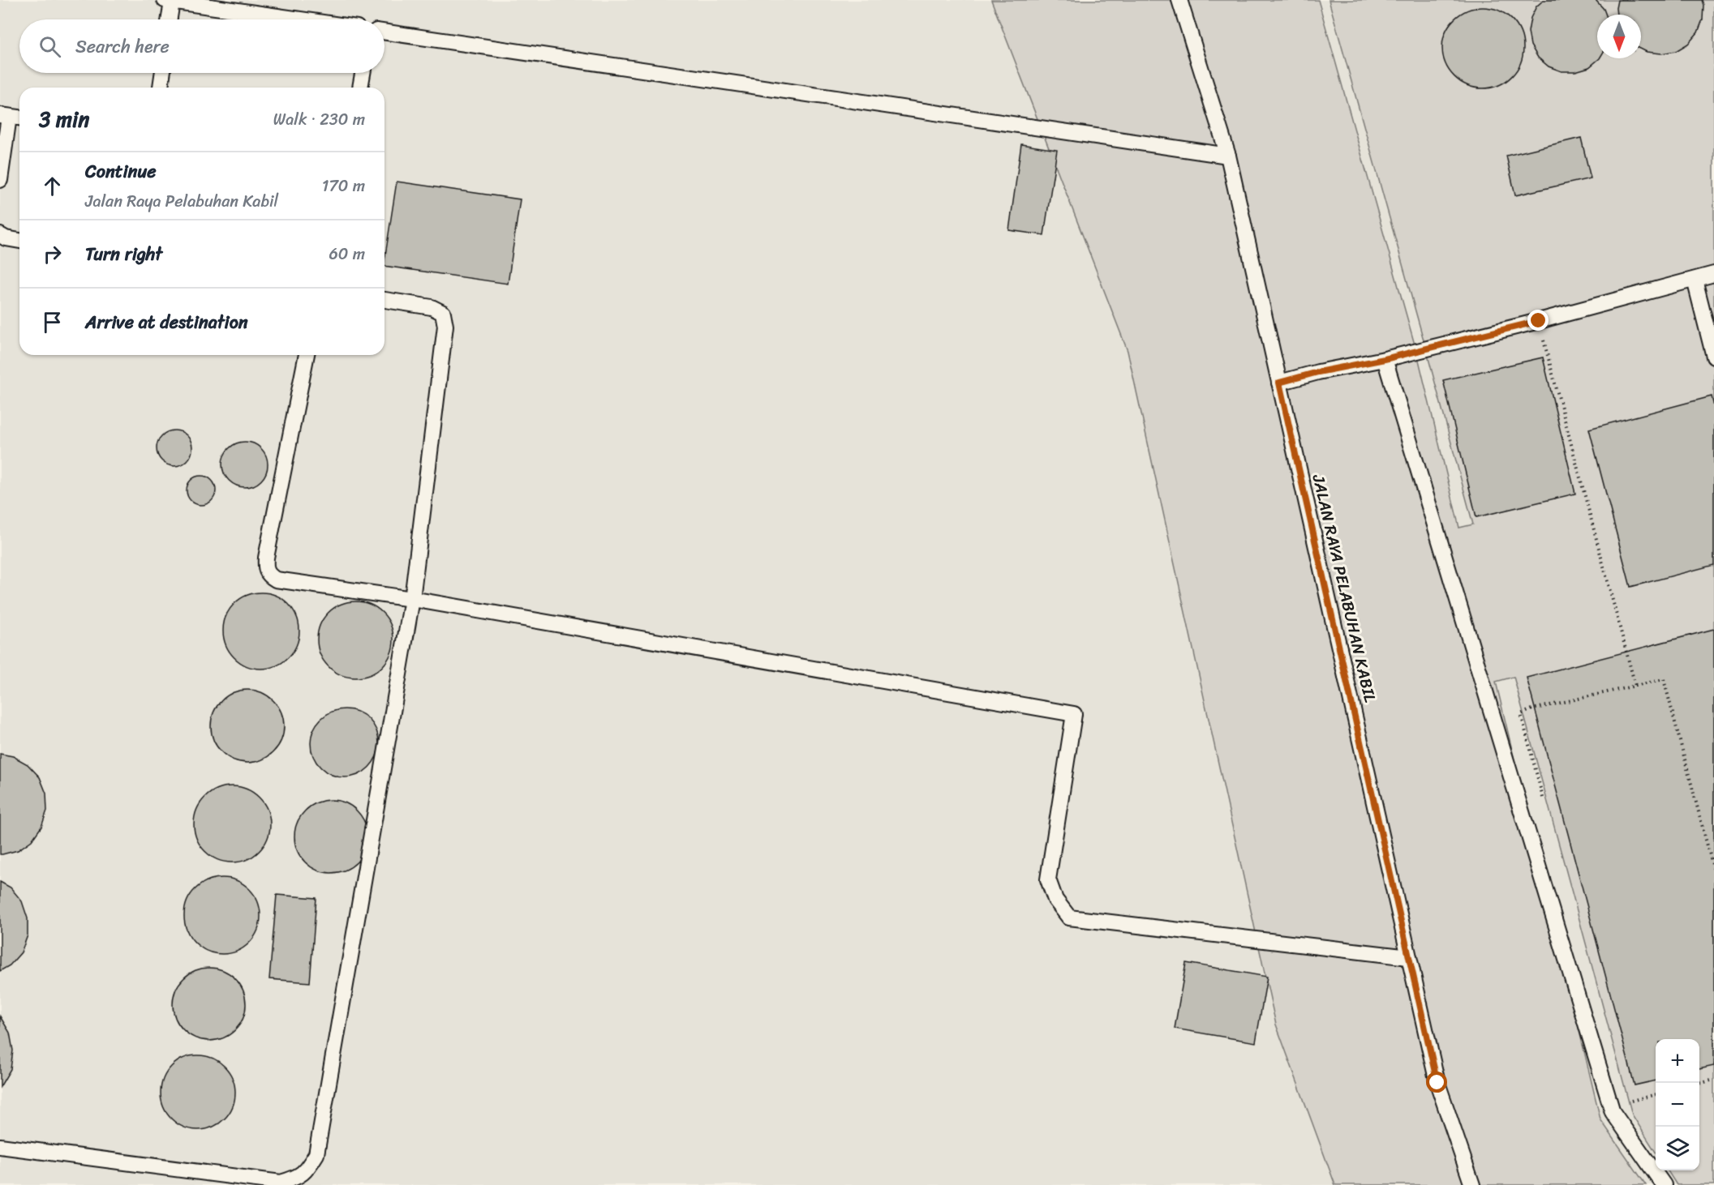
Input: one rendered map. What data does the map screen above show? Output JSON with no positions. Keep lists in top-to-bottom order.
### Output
{
  "streets": {
    "lane": ["JALAN RAYA PELABUHAN KABIL"]
  },
  "north": "bottom",
  "page": {
    "search": "Search here",
    "heading": ["3 min", "Walk · 230 m"],
    "list": [
      ["Continue", "Jalan Raya Pelabuhan Kabil", "170 m"],
      ["Turn right", "60 m"],
      "Arrive at destination"
    ],
    "map_buttons": ["+", "−"]
  }
}
